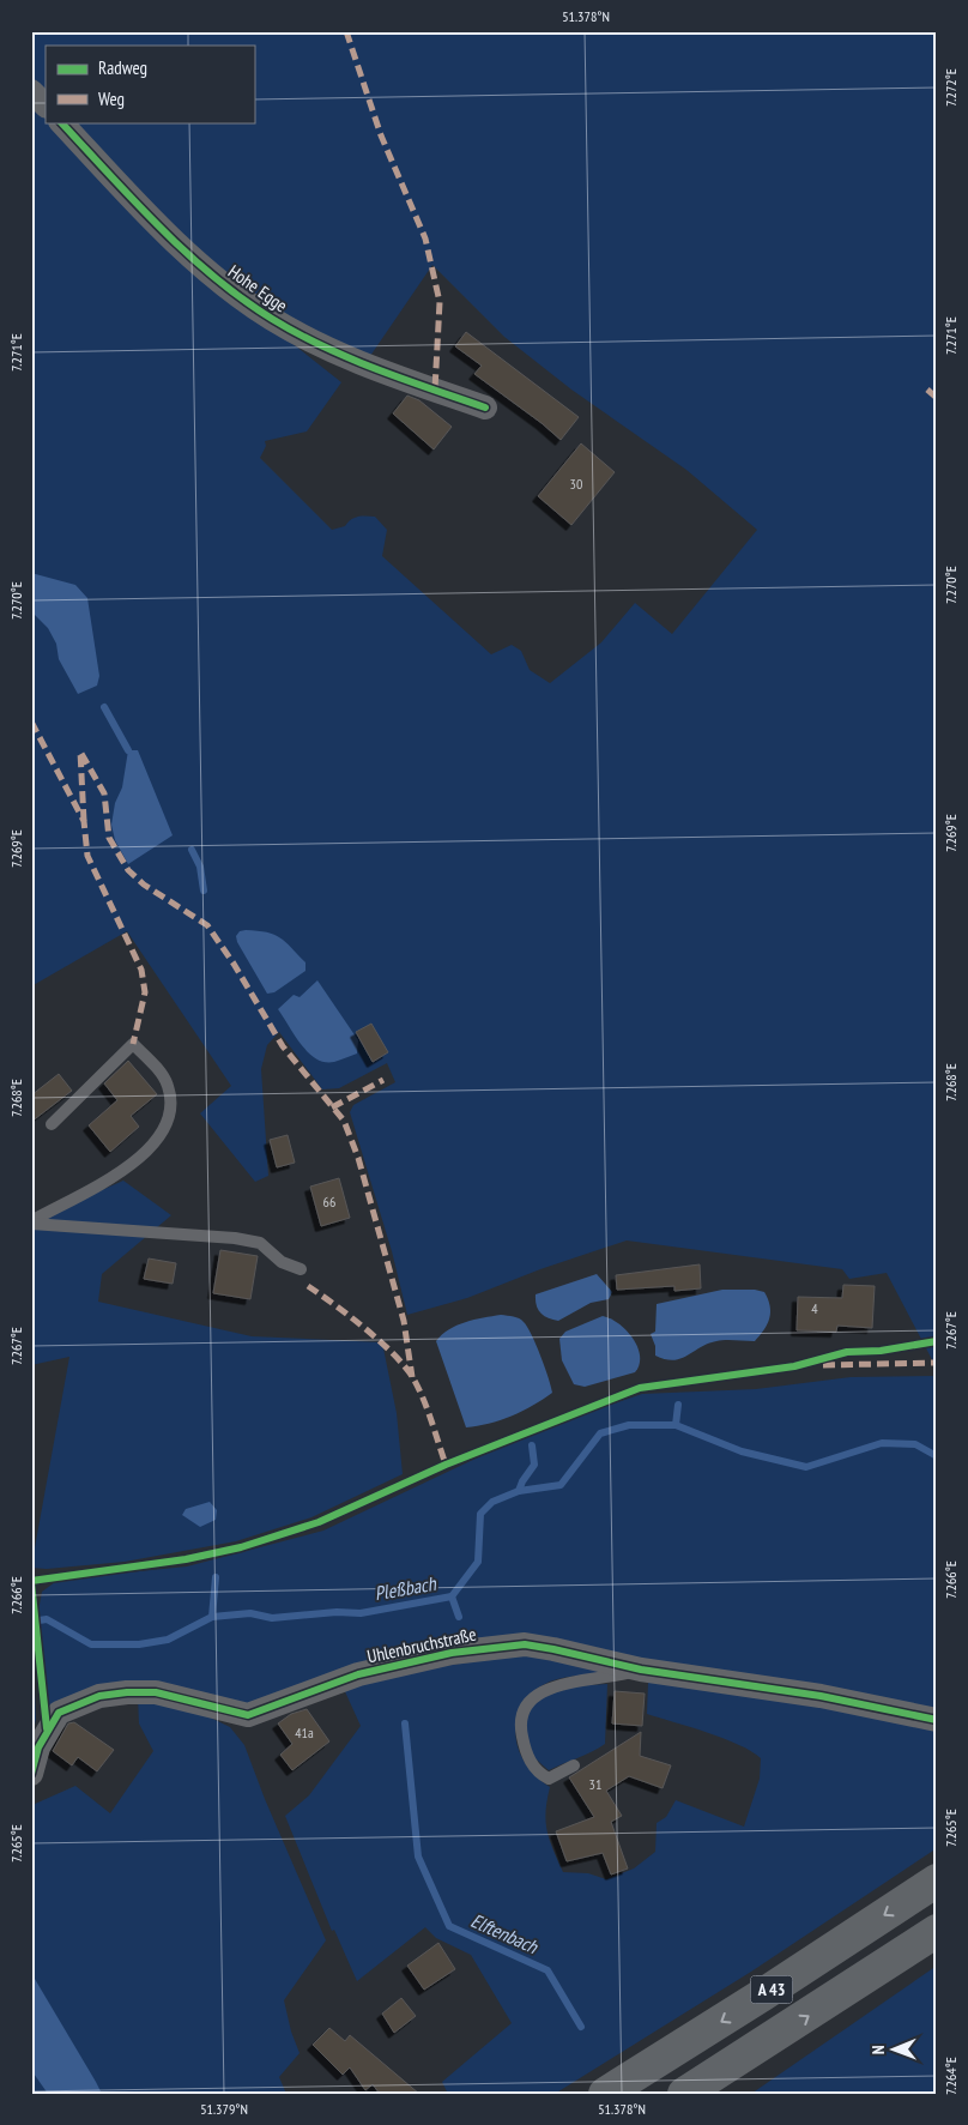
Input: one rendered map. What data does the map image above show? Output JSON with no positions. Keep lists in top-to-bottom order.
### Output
{
  "streets": {
    "highway": ["A 43"],
    "street": ["Hohe Egge", "Uhlenbruchstraße"]
  },
  "water": ["Pleßbach", "Elftenbach"],
  "house_numbers": [
    "30",
    "66",
    "4",
    "41a",
    "31"
  ],
  "legend": ["Radweg", "Weg"],
  "north": "left",
  "coordinates": [
    "51.378°N",
    "7.272°E",
    "7.271°E",
    "7.270°E",
    "7.269°E",
    "7.268°E",
    "7.267°E",
    "7.266°E",
    "7.265°E",
    "7.264°E",
    "51.379°N"
  ]
}
